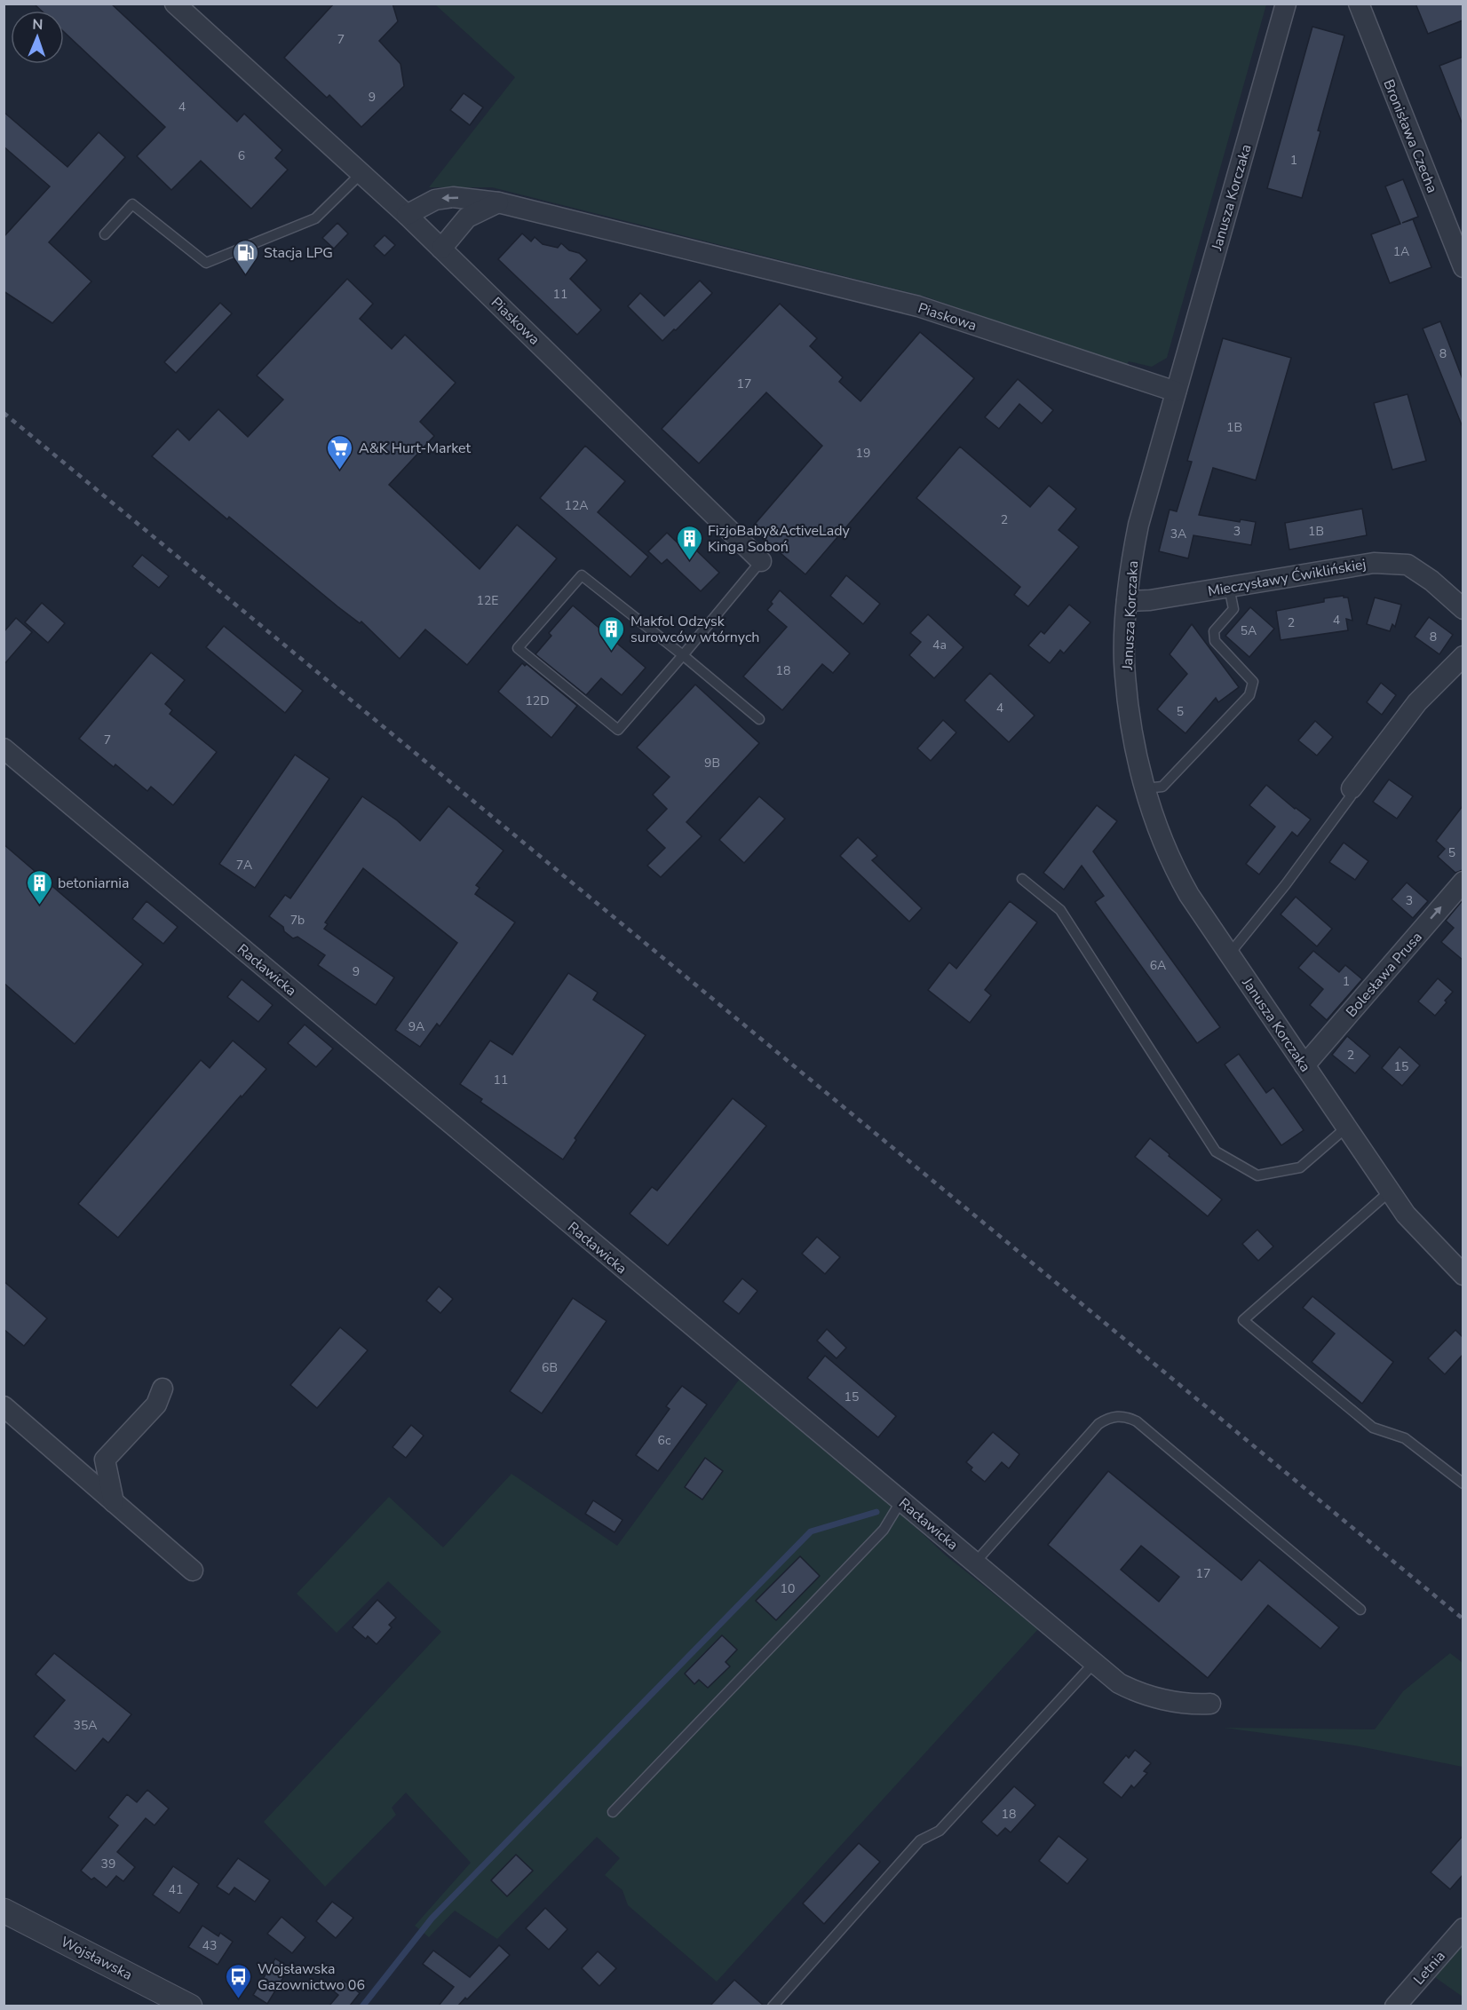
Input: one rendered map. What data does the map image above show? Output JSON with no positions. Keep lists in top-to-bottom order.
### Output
{
  "streets": {
    "street": [
      "Bronisława Czecha",
      "Janusza Korczaka",
      "Piaskowa",
      "Mieczysławy Ćwiklińskiej",
      "Racławicka",
      "Bolesława Prusa",
      "Wojsławska",
      "Letnia"
    ]
  },
  "crossings": [
    ["Janusza Korczaka", "Piaskowa"],
    ["Janusza Korczaka", "Mieczysławy Ćwiklińskiej"],
    ["Janusza Korczaka", "Bolesława Prusa"]
  ],
  "one_way": ["Bolesława Prusa"],
  "places": {
    "fuel station": ["Stacja LPG"],
    "supermarket": ["A&K Hurt-Market"],
    "building": ["FizjoBaby&ActiveLady Kinga Soboń", "Makfol Odzysk surowców wtórnych", "betoniarnia"],
    "bus stop": ["Wojsławska Gazownictwo 06"]
  },
  "house_numbers": [
    "7",
    "9",
    "4",
    "6",
    "1",
    "1A",
    "11",
    "8",
    "17",
    "1B",
    "19",
    "12A",
    "2",
    "3",
    "1B",
    "3A",
    "12E",
    "4",
    "2",
    "5A",
    "8",
    "4a",
    "18",
    "12D",
    "4",
    "5",
    "7",
    "9B",
    "5",
    "7A",
    "3",
    "7b",
    "6A",
    "9",
    "1",
    "9A",
    "2",
    "15",
    "11",
    "6B",
    "15",
    "6c",
    "17",
    "10",
    "35A",
    "18",
    "39",
    "41",
    "43"
  ],
  "north": "top"
}
